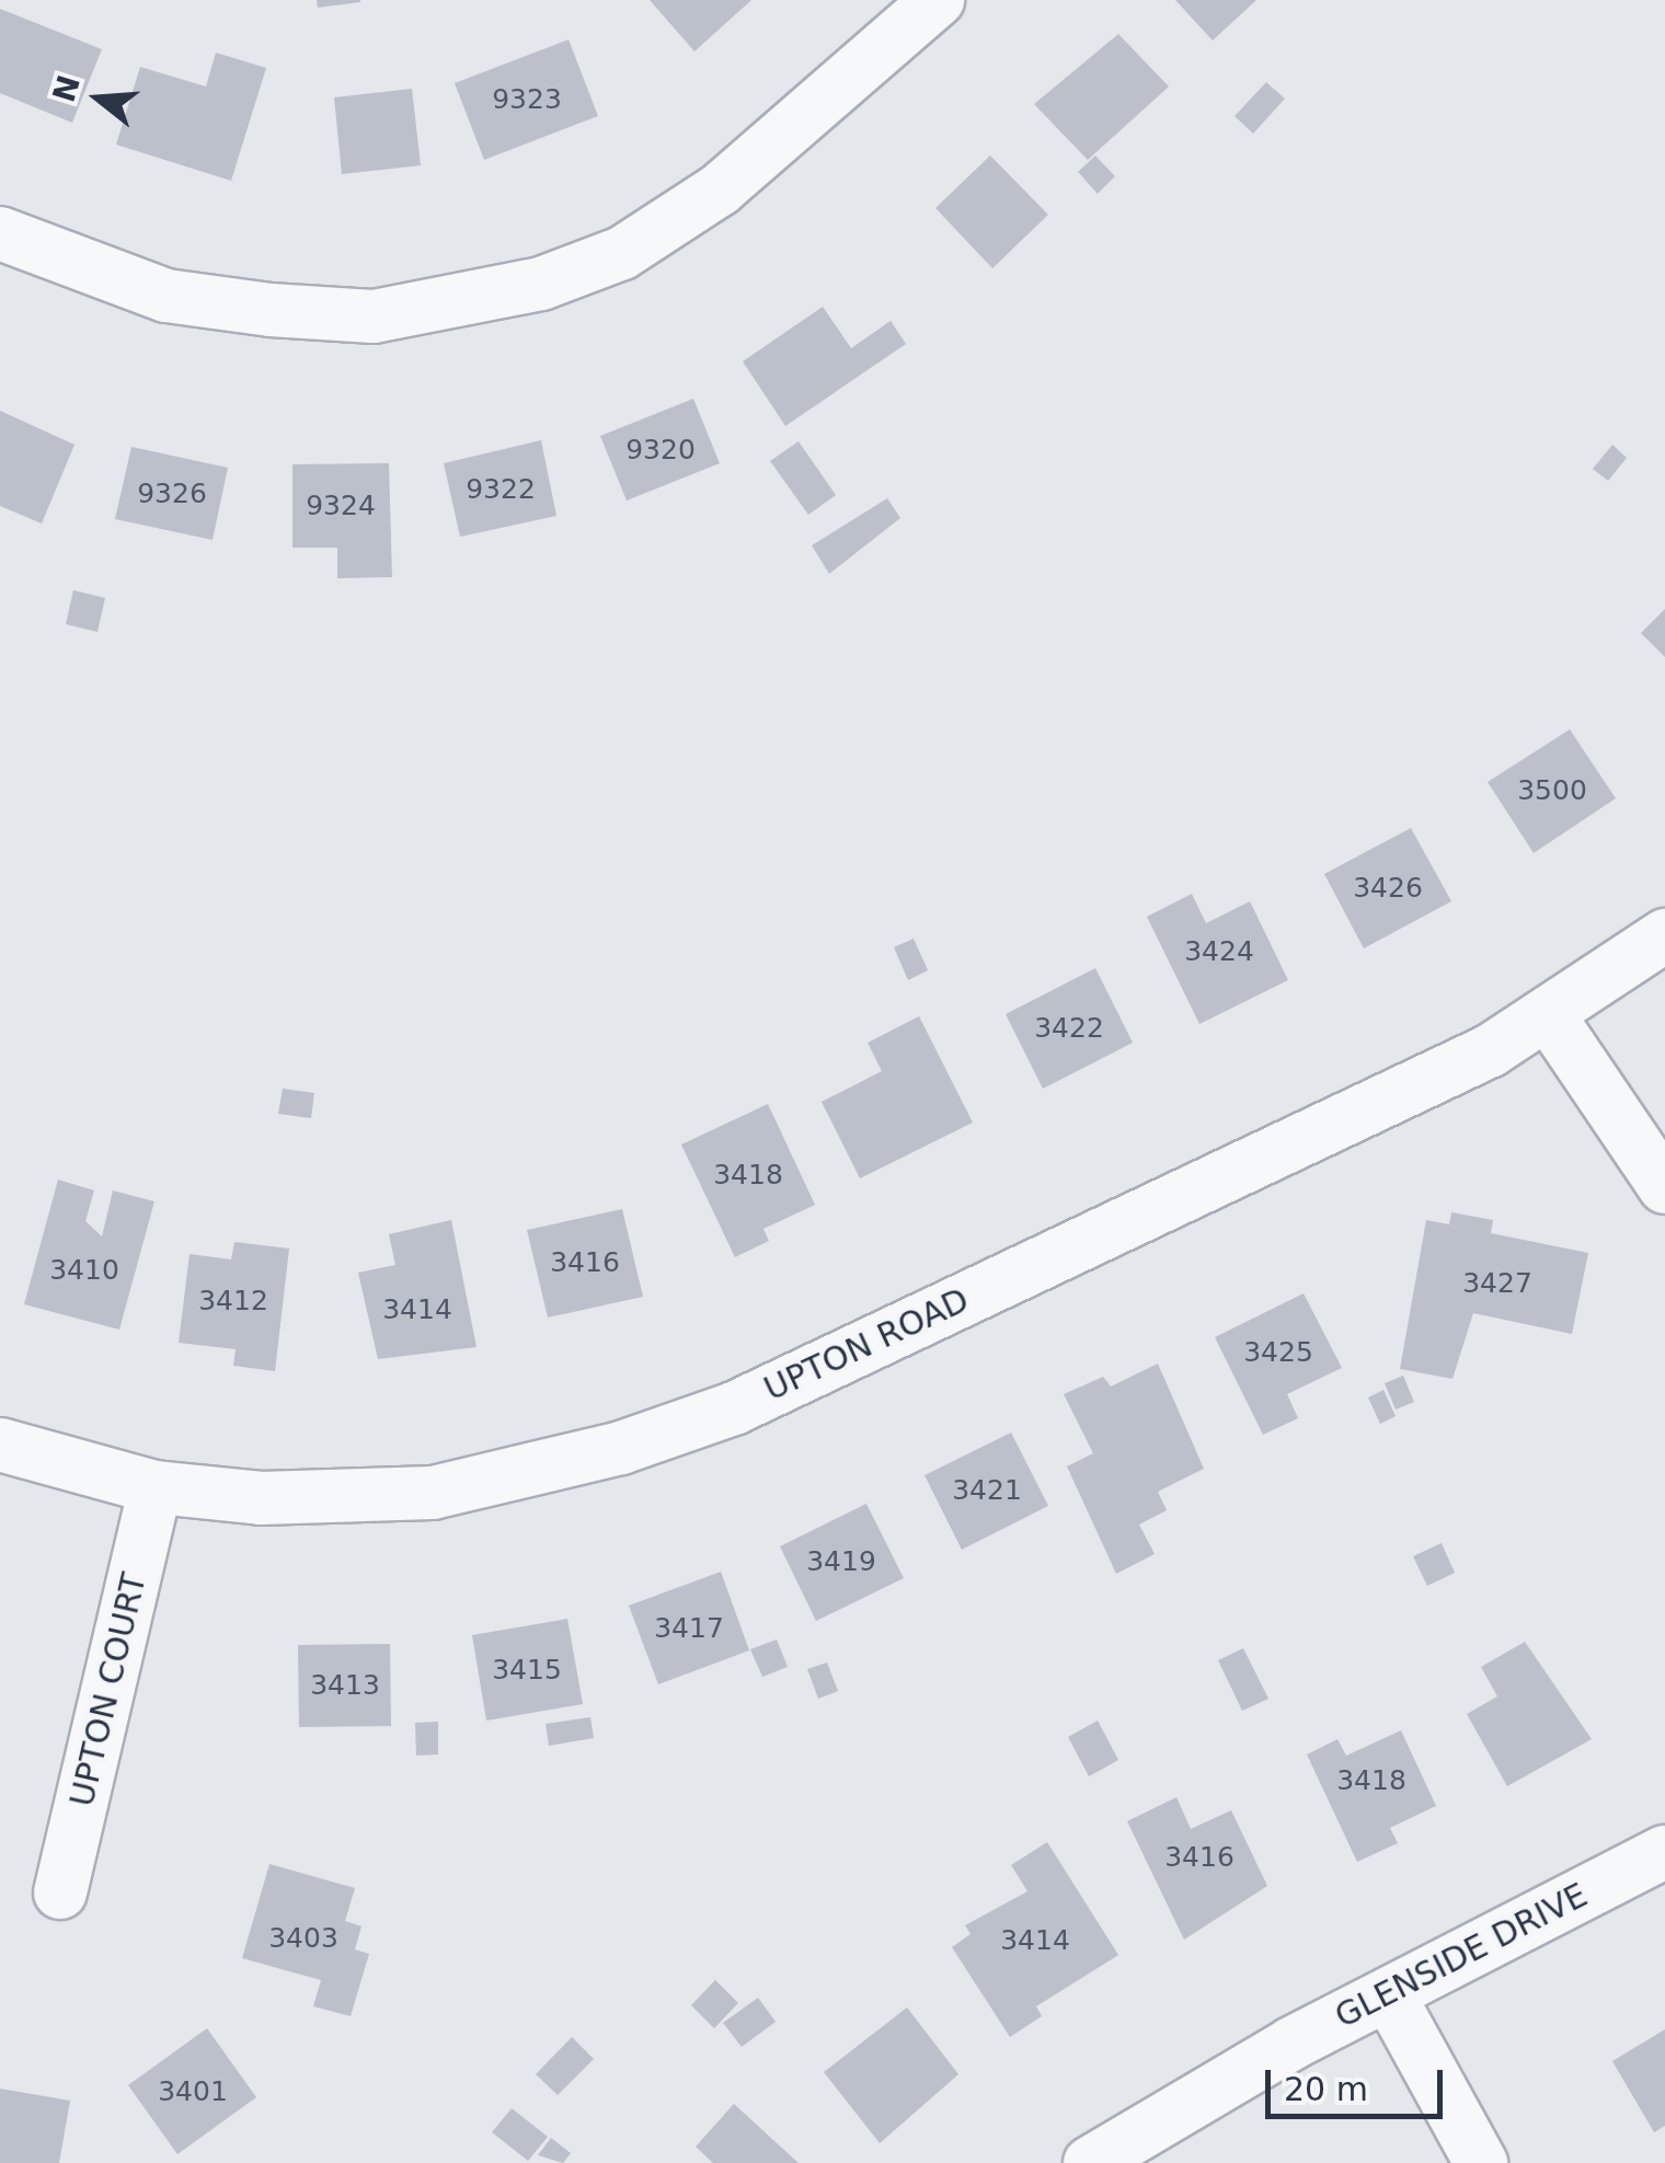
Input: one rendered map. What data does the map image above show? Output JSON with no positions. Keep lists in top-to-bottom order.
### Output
{
  "streets": {
    "street": ["UPTON ROAD", "UPTON COURT", "GLENSIDE DRIVE"]
  },
  "crossings": [
    ["UPTON ROAD", "UPTON COURT"]
  ],
  "house_numbers": [
    "9323",
    "9320",
    "9322",
    "9326",
    "9324",
    "3500",
    "3426",
    "3424",
    "3422",
    "3418",
    "3416",
    "3410",
    "3427",
    "3412",
    "3414",
    "3425",
    "3421",
    "3419",
    "3417",
    "3415",
    "3413",
    "3418",
    "3416",
    "3403",
    "3414",
    "3401"
  ],
  "scale_bar": "20 m",
  "north": "left"
}
